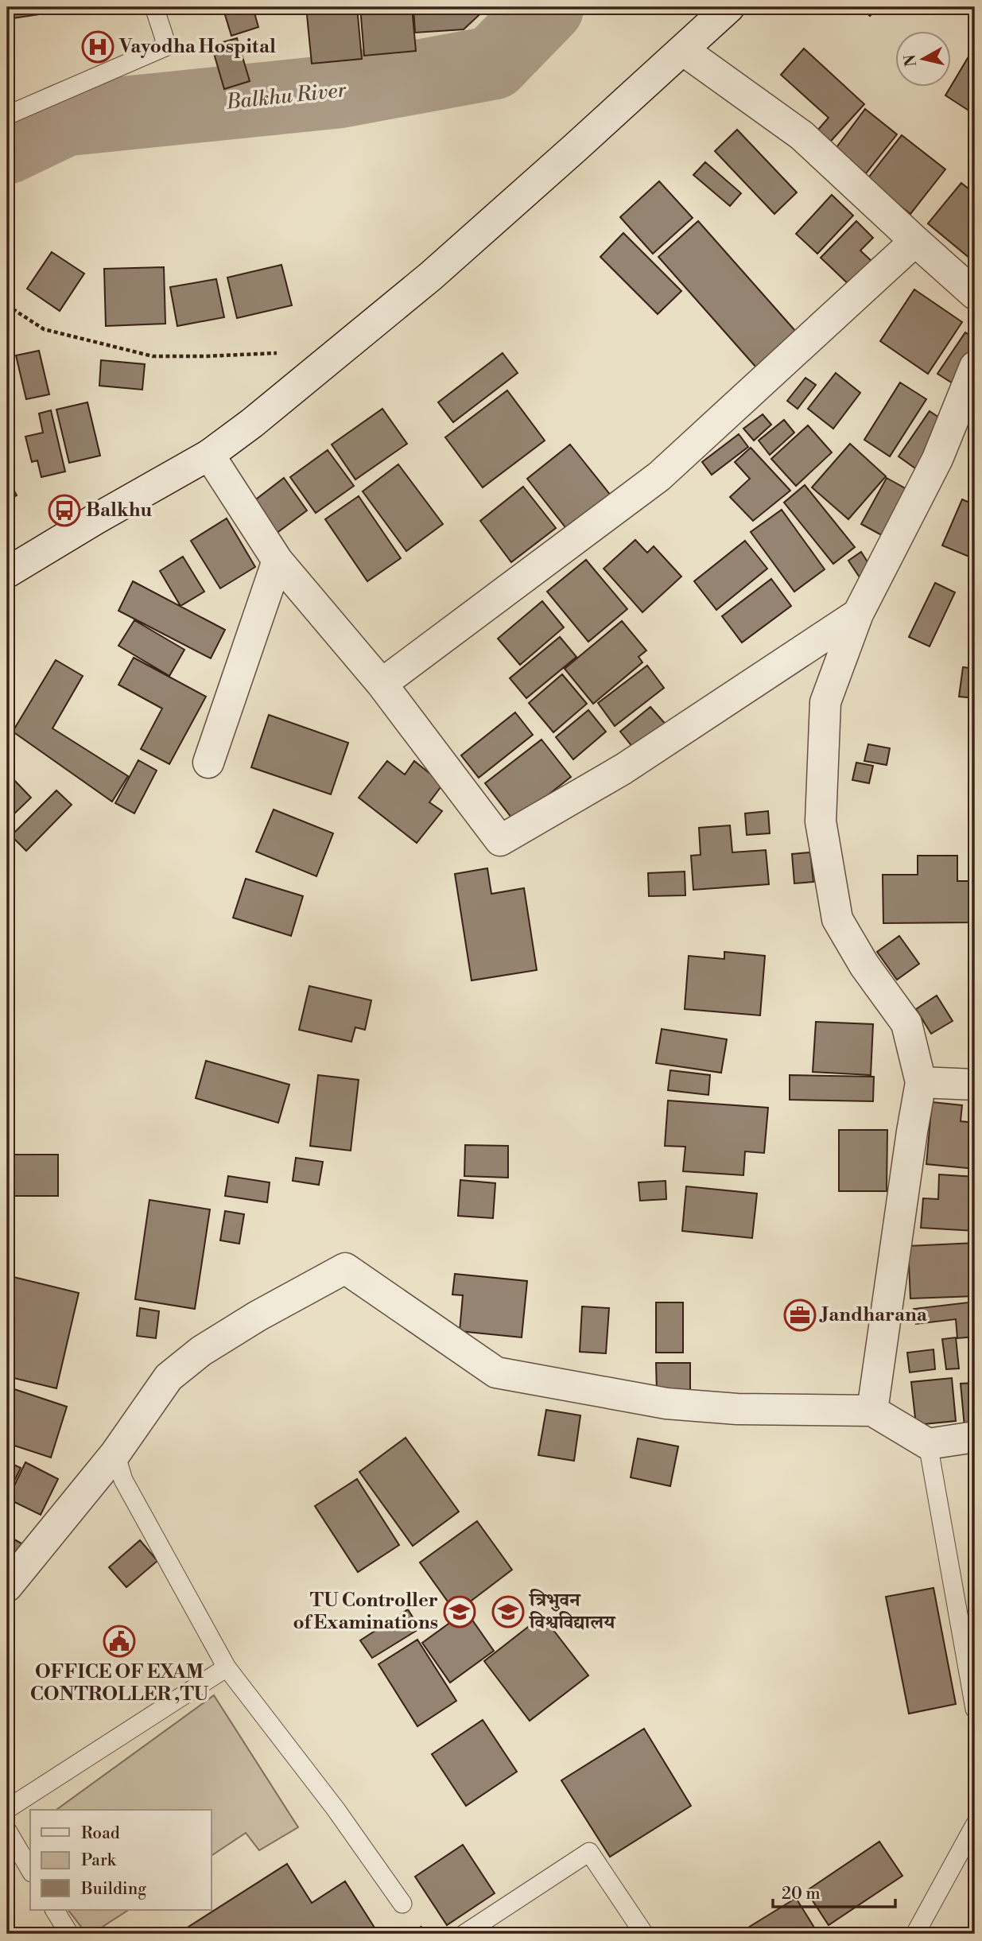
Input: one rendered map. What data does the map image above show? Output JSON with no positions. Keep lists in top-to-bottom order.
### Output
{
  "water": ["Balkhu River"],
  "places": {
    "hospital": ["Vayodha Hospital"],
    "bus stop": ["Balkhu"],
    "office": ["Jandharana"],
    "school or university": ["TU Controller of Examinations", "त्रिभुवन विश्वविद्यालय"],
    "public building": ["OFFICE OF EXAM CONTROLLER ,TU"]
  },
  "legend": ["Road", "Park", "Building"],
  "scale_bar": "20 m",
  "north": "left"
}
